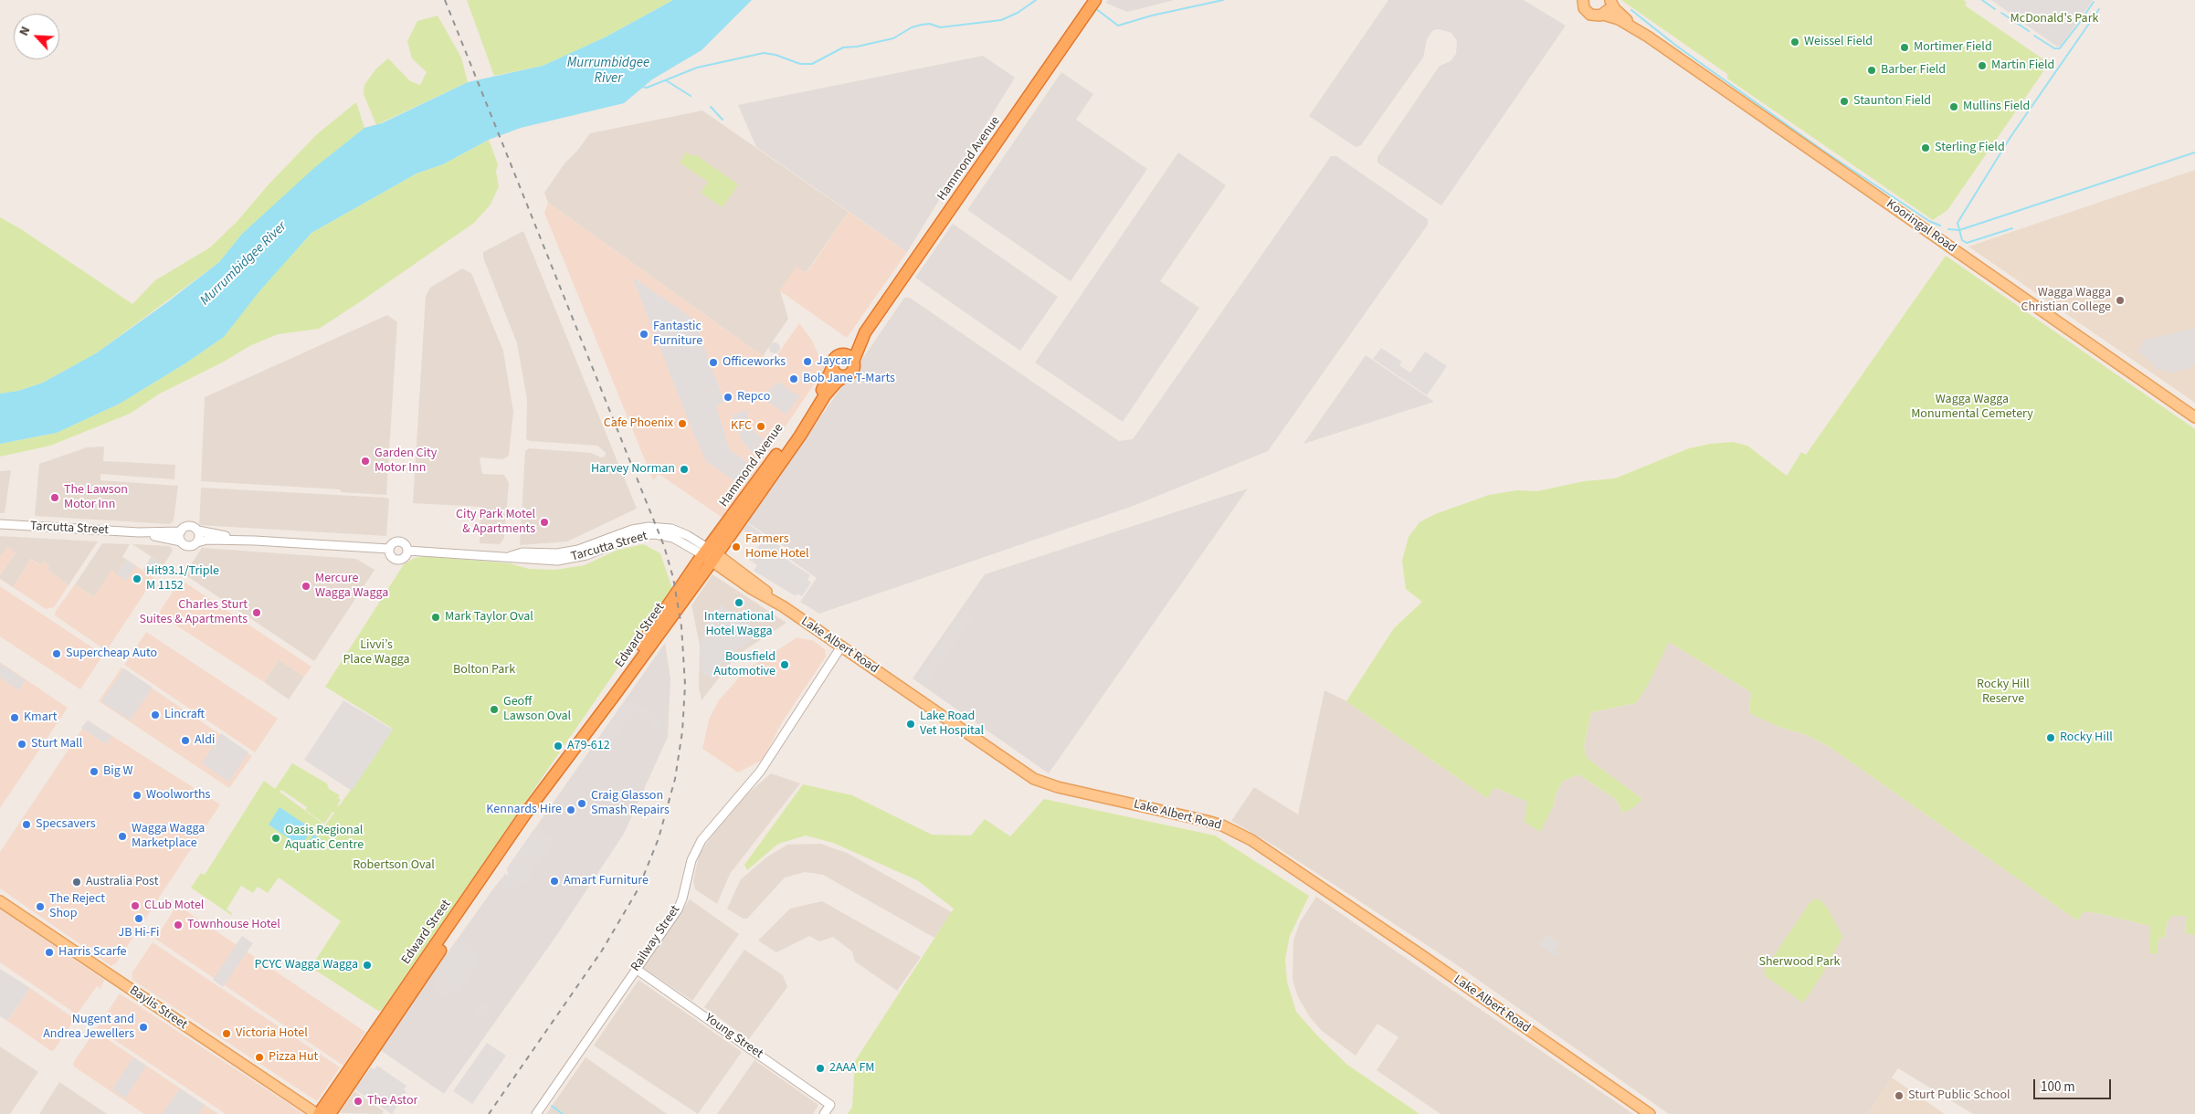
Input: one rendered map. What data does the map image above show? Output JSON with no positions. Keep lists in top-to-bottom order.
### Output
{
  "streets": {
    "highway": ["Hammond Avenue", "Edward Street"],
    "main road": ["Kooringal Road", "Lake Albert Road", "Baylis Street"],
    "street": ["Tarcutta Street", "Railway Street", "Young Street"]
  },
  "crossings": [
    ["Hammond Avenue", "Tarcutta Street"],
    ["Hammond Avenue", "Edward Street"],
    ["Hammond Avenue", "Lake Albert Road"],
    ["Tarcutta Street", "Edward Street"],
    ["Tarcutta Street", "Lake Albert Road"],
    ["Edward Street", "Lake Albert Road"],
    ["Edward Street", "Baylis Street"],
    ["Lake Albert Road", "Railway Street"],
    ["Railway Street", "Young Street"]
  ],
  "water": ["Murrumbidgee River"],
  "parks": [
    "McDonald's Park",
    "Wagga Wagga Monumental Cemetery",
    "Livvi’s Place Wagga",
    "Bolton Park",
    "Rocky Hill Reserve",
    "Robertson Oval",
    "Sherwood Park"
  ],
  "places": [
    "Weissel Field",
    "Mortimer Field",
    "Martin Field",
    "Barber Field",
    "Staunton Field",
    "Mullins Field",
    "Sterling Field",
    "Wagga Wagga Christian College",
    "Fantastic Furniture",
    "Jaycar",
    "Officeworks",
    "Bob Jane T-Marts",
    "Repco",
    "Cafe Phoenix",
    "KFC",
    "Garden City Motor Inn",
    "Harvey Norman",
    "The Lawson Motor Inn",
    "City Park Motel & Apartments",
    "Farmers Home Hotel",
    "Hit93.1/Triple M 1152",
    "Mercure Wagga Wagga",
    "International Hotel Wagga",
    "Charles Sturt Suites & Apartments",
    "Mark Taylor Oval",
    "Supercheap Auto",
    "Bousfield Automotive",
    "Geoff Lawson Oval",
    "Lincraft",
    "Kmart",
    "Lake Road Vet Hospital",
    "Rocky Hill",
    "Aldi",
    "Sturt Mall",
    "A79-612",
    "Big W",
    "Woolworths",
    "Craig Glasson Smash Repairs",
    "Kennards Hire",
    "Specsavers",
    "Wagga Wagga Marketplace",
    "Oasis Regional Aquatic Centre",
    "Amart Furniture",
    "Australia Post",
    "CLub Motel",
    "The Reject Shop",
    "JB Hi-Fi",
    "Townhouse Hotel",
    "Harris Scarfe",
    "PCYC Wagga Wagga",
    "Nugent and Andrea Jewellers",
    "Victoria Hotel",
    "Pizza Hut",
    "2AAA FM",
    "Sturt Public School",
    "The Astor"
  ],
  "scale_bar": "100 m",
  "north": "top left"
}
